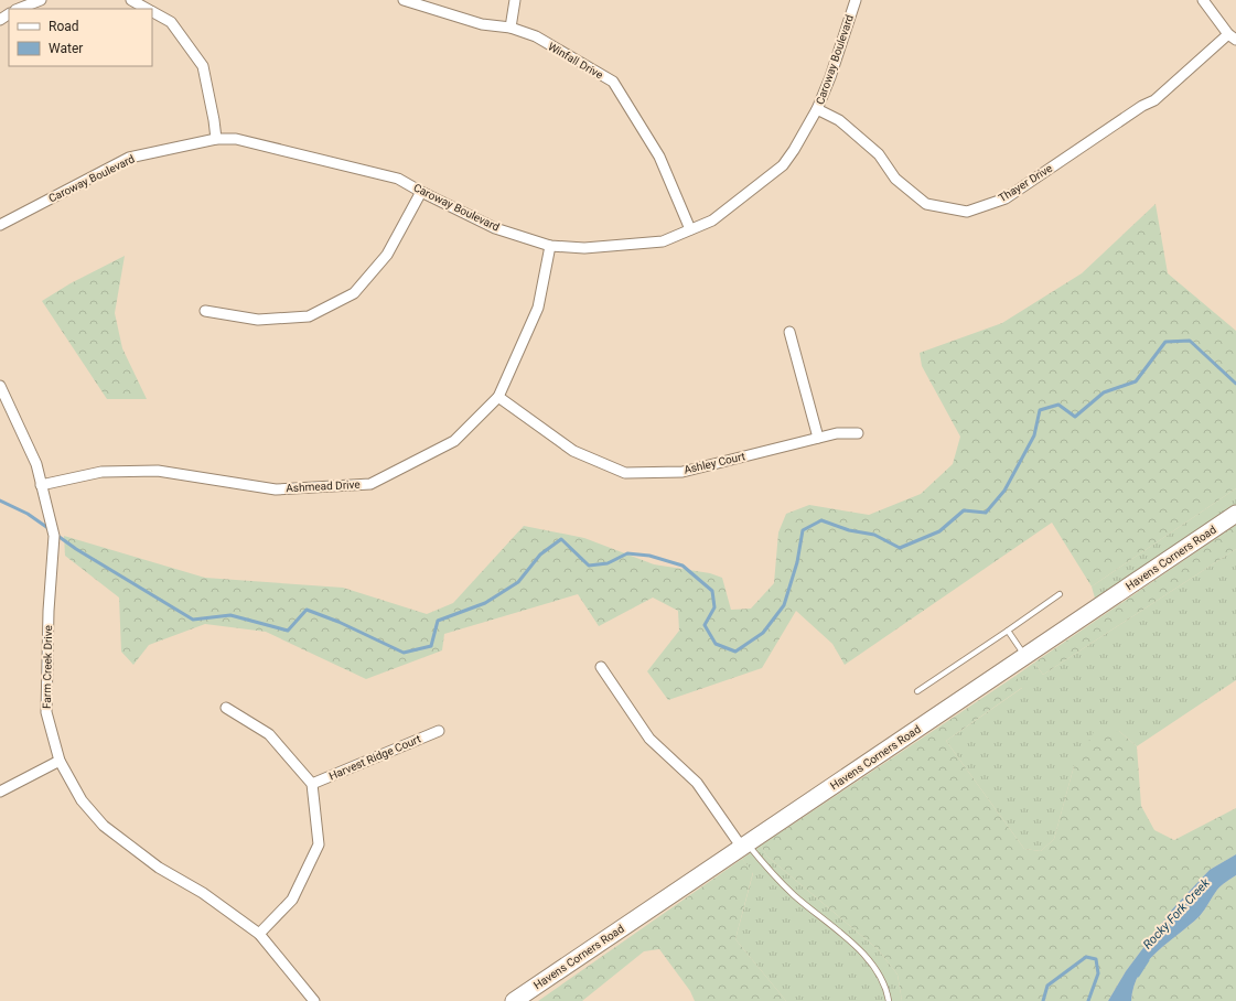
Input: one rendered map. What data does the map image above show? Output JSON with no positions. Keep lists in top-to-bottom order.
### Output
{
  "streets": {
    "main road": ["Havens Corners Road"],
    "street": [
      "Caroway Boulevard",
      "Winfall Drive",
      "Thayer Drive",
      "Ashley Court",
      "Ashmead Drive",
      "Farm Creek Drive",
      "Harvest Ridge Court"
    ]
  },
  "crossings": [
    ["Caroway Boulevard", "Winfall Drive"],
    ["Caroway Boulevard", "Thayer Drive"],
    ["Caroway Boulevard", "Ashmead Drive"],
    ["Ashley Court", "Ashmead Drive"],
    ["Ashmead Drive", "Farm Creek Drive"]
  ],
  "water": ["Rocky Fork Creek"],
  "legend": ["Road", "Water"]
}
